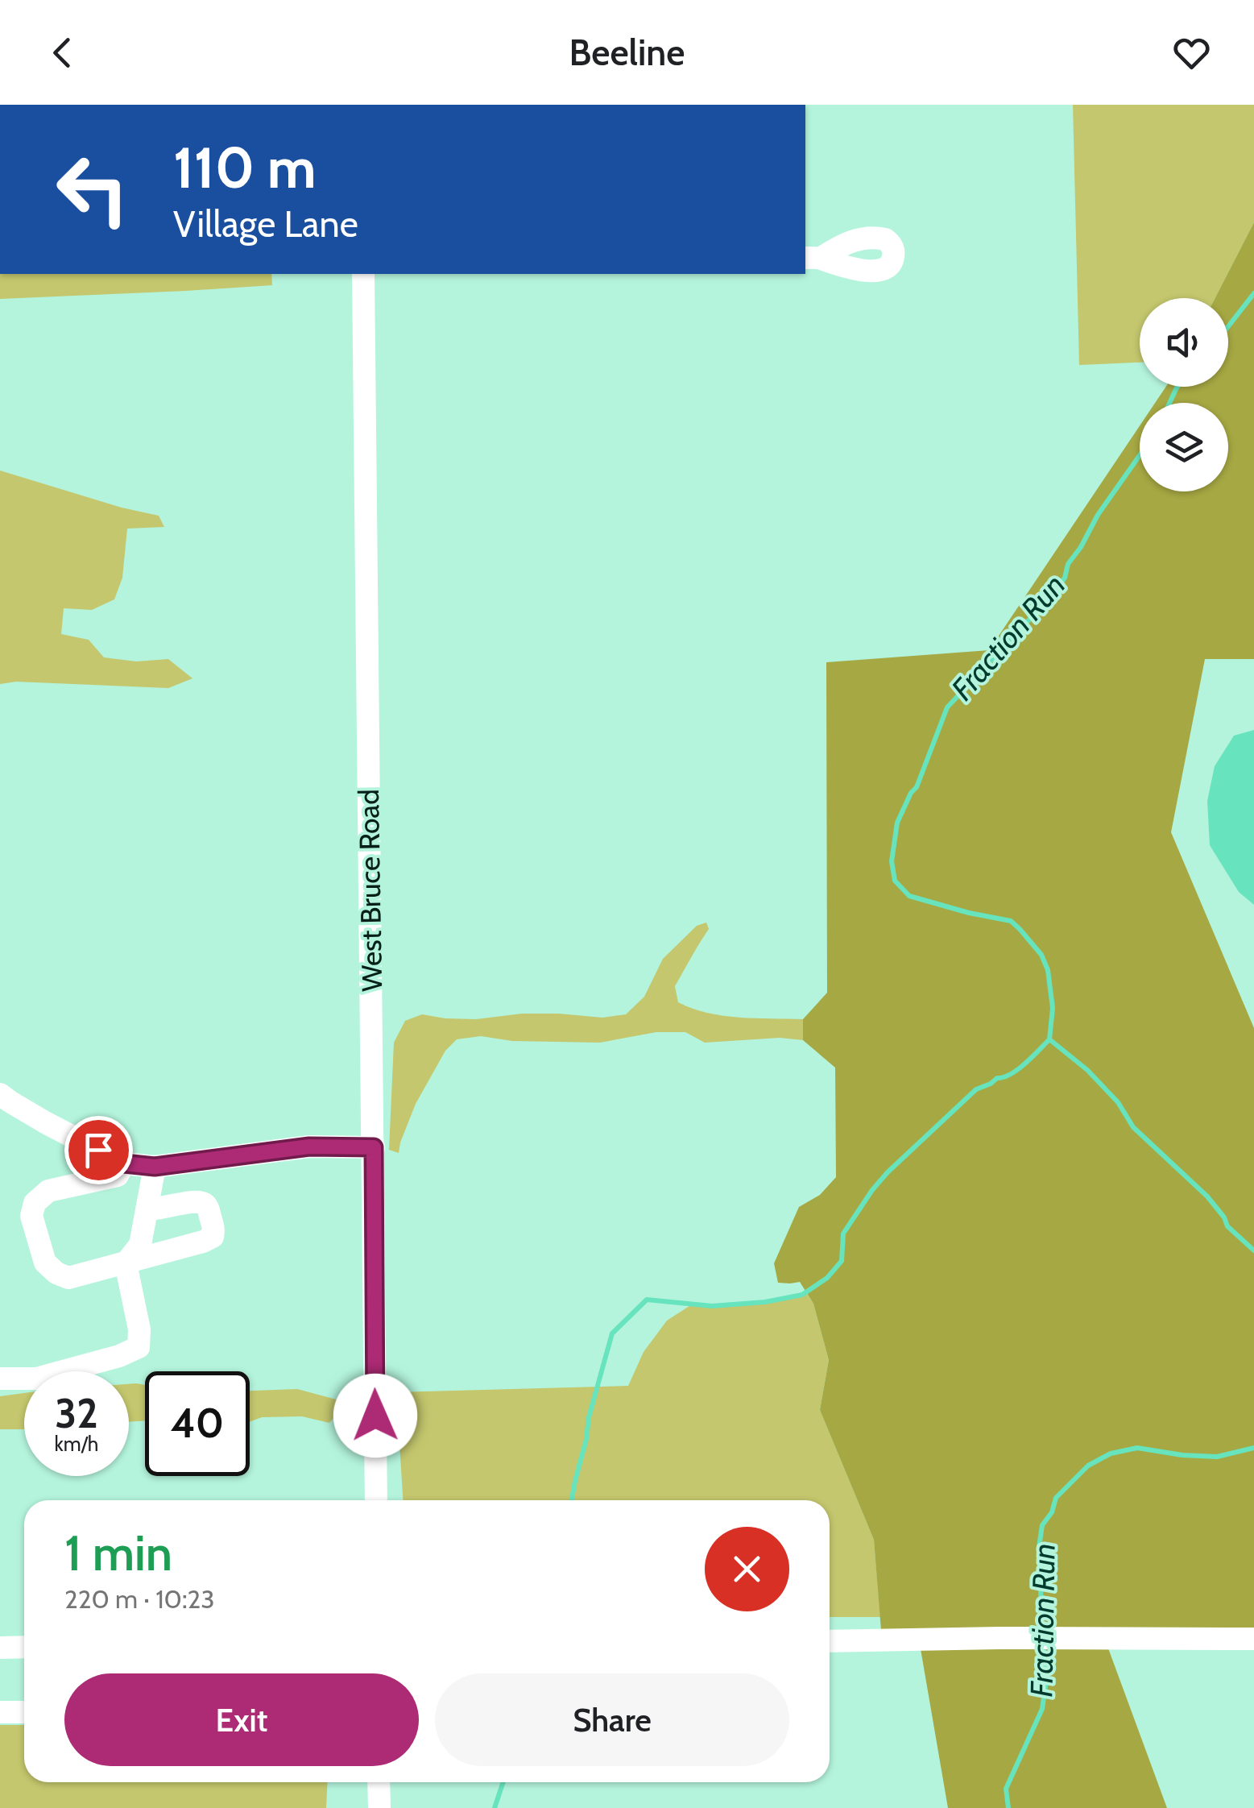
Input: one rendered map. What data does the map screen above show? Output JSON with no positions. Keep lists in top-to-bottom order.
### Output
{
  "streets": {
    "street": ["West Bruce Road"]
  },
  "water": ["Fraction Run"],
  "page": {
    "header": "Beeline",
    "turn": ["110 m", "Village Lane"],
    "speed": "32 km/h",
    "limit": "40",
    "heading": ["1 min", "220 m · 10:23"],
    "buttons": ["Exit", "Share"]
  }
}
